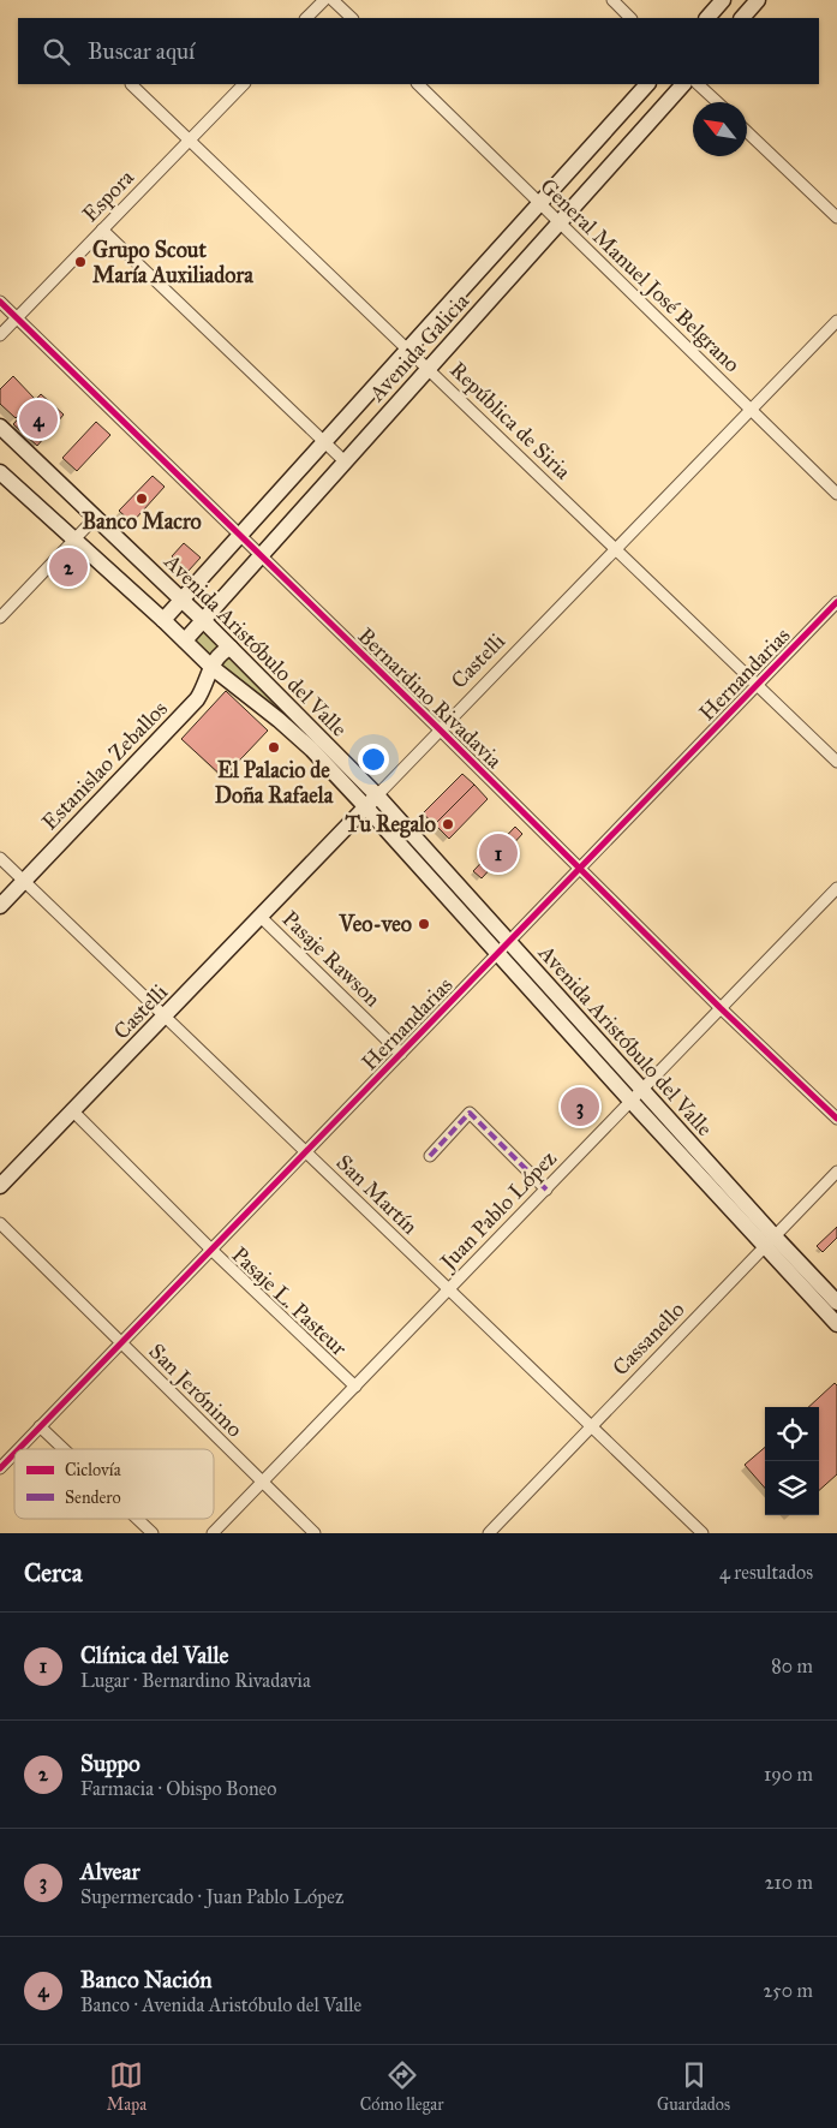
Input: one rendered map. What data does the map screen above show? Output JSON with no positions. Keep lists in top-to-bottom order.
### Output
{
  "streets": {
    "main road": [
      "Avenida Galicia",
      "Avenida Aristóbulo del Valle",
      "Castelli",
      "Estanislao Zeballos"
    ],
    "street": [
      "Espora",
      "General Manuel José Belgrano",
      "República de Siria",
      "Hernandarias",
      "Bernardino Rivadavia",
      "Pasaje Rawson",
      "San Martín",
      "Juan Pablo López",
      "Pasaje L. Pasteur",
      "Cassanello",
      "San Jerónimo"
    ]
  },
  "crossings": [
    ["Espora", "República de Siria"],
    ["Espora", "Bernardino Rivadavia"],
    ["General Manuel José Belgrano", "Avenida Galicia"],
    ["General Manuel José Belgrano", "Castelli"],
    ["Avenida Galicia", "República de Siria"],
    ["Avenida Galicia", "Avenida Aristóbulo del Valle"],
    ["Avenida Galicia", "Bernardino Rivadavia"],
    ["República de Siria", "Castelli"],
    ["República de Siria", "Hernandarias"],
    ["Avenida Aristóbulo del Valle", "Castelli"],
    ["Avenida Aristóbulo del Valle", "Hernandarias"],
    ["Avenida Aristóbulo del Valle", "Estanislao Zeballos"],
    ["Avenida Aristóbulo del Valle", "Juan Pablo López"],
    ["Avenida Aristóbulo del Valle", "Cassanello"],
    ["Castelli", "Bernardino Rivadavia"],
    ["Castelli", "Pasaje Rawson"],
    ["Castelli", "San Martín"],
    ["Castelli", "Pasaje L. Pasteur"],
    ["Hernandarias", "Bernardino Rivadavia"],
    ["Hernandarias", "Pasaje Rawson"],
    ["Hernandarias", "San Martín"],
    ["Hernandarias", "Pasaje L. Pasteur"],
    ["Hernandarias", "San Jerónimo"],
    ["Bernardino Rivadavia", "Juan Pablo López"],
    ["Estanislao Zeballos", "San Martín"],
    ["San Martín", "Juan Pablo López"],
    ["San Martín", "Cassanello"],
    ["Juan Pablo López", "Pasaje L. Pasteur"],
    ["Juan Pablo López", "San Jerónimo"]
  ],
  "places": [
    "Grupo Scout María Auxiliadora",
    "Banco Macro",
    "El Palacio de Doña Rafaela",
    "Tu Regalo",
    "Veo-veo"
  ],
  "legend": ["Ciclovía", "Sendero"],
  "north": "top left",
  "page": {
    "search": "Buscar aquí",
    "pins": [
      "4",
      "2",
      "1",
      "3"
    ],
    "heading": ["Cerca", "4 resultados"],
    "list": [
      {
        "mark": "1",
        "name": "Clínica del Valle",
        "note": "Lugar · Bernardino Rivadavia",
        "value": "80 m"
      },
      {
        "mark": "2",
        "name": "Suppo",
        "note": "Farmacia · Obispo Boneo",
        "value": "190 m"
      },
      {
        "mark": "3",
        "name": "Alvear",
        "note": "Supermercado · Juan Pablo López",
        "value": "210 m"
      },
      {
        "mark": "4",
        "name": "Banco Nación",
        "note": "Banco · Avenida Aristóbulo del Valle",
        "value": "250 m"
      }
    ],
    "nav": ["Mapa", "Cómo llegar", "Guardados"]
  }
}
